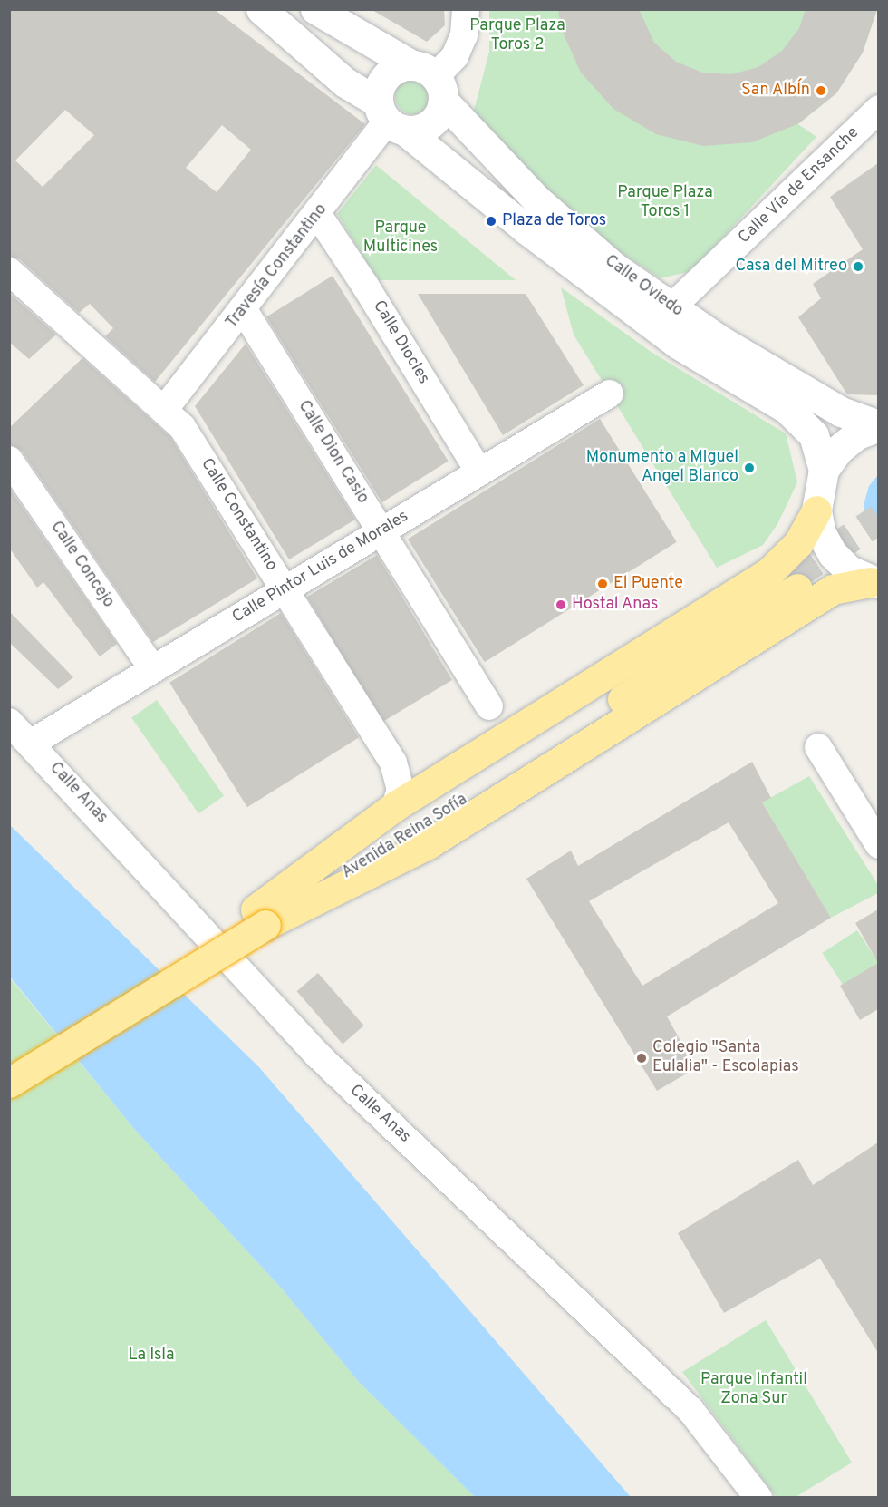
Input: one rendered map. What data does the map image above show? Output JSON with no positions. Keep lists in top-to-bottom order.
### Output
{
  "streets": {
    "highway": ["Avenida Reina Sofía"],
    "main road": ["Calle Oviedo"],
    "street": [
      "Calle Vía de Ensanche",
      "Travesía Constantino",
      "Calle Diocles",
      "Calle Dion Casio",
      "Calle Constantino",
      "Calle Concejo",
      "Calle Pintor Luis de Morales",
      "Calle Anas"
    ]
  },
  "crossings": [
    ["Calle Vía de Ensanche", "Calle Oviedo"],
    ["Travesía Constantino", "Calle Oviedo"],
    ["Travesía Constantino", "Calle Diocles"],
    ["Travesía Constantino", "Calle Dion Casio"],
    ["Travesía Constantino", "Calle Constantino"],
    ["Calle Diocles", "Calle Pintor Luis de Morales"],
    ["Calle Dion Casio", "Calle Pintor Luis de Morales"],
    ["Calle Constantino", "Calle Pintor Luis de Morales"],
    ["Calle Concejo", "Calle Pintor Luis de Morales"],
    ["Calle Pintor Luis de Morales", "Calle Anas"]
  ],
  "parks": [
    "Parque Plaza Toros 2",
    "Parque Plaza Toros 1",
    "Parque Multicines",
    "La Isla",
    "Parque Infantil Zona Sur"
  ],
  "places": [
    "San Albĺn",
    "Plaza de Toros",
    "Casa del Mitreo",
    "Monumento a Miguel Angel Blanco",
    "El Puente",
    "Hostal Anas",
    "Colegio \"Santa Eulalia\" - Escolapias"
  ]
}
